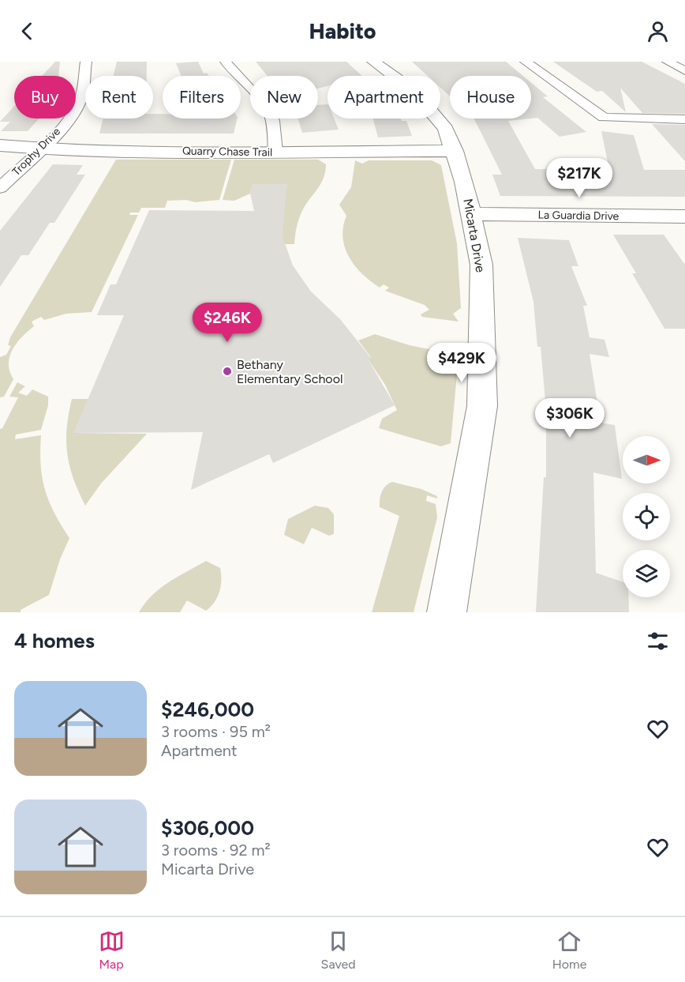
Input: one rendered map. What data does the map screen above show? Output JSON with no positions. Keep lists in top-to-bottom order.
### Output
{
  "streets": {
    "street": [
      "Trophy Drive",
      "Quarry Chase Trail",
      "La Guardia Drive",
      "Micarta Drive"
    ]
  },
  "crossings": [
    ["Trophy Drive", "Quarry Chase Trail"],
    ["Quarry Chase Trail", "Micarta Drive"],
    ["La Guardia Drive", "Micarta Drive"]
  ],
  "places": ["Bethany Elementary School"],
  "north": "right",
  "page": {
    "header": "Habito",
    "chip": [
      "Buy",
      "Rent",
      "Filters",
      "New",
      "Apartment",
      "House"
    ],
    "price": [
      "$217K",
      "$246K",
      "$429K",
      "$306K"
    ],
    "heading": "4 homes",
    "list": [
      {
        "name": "$246,000",
        "note": "3 rooms · 95 m² · Apartment"
      },
      {
        "name": "$306,000",
        "note": "3 rooms · 92 m² · Micarta Drive"
      }
    ],
    "tabs": ["Map", "Saved", "Home"]
  }
}
